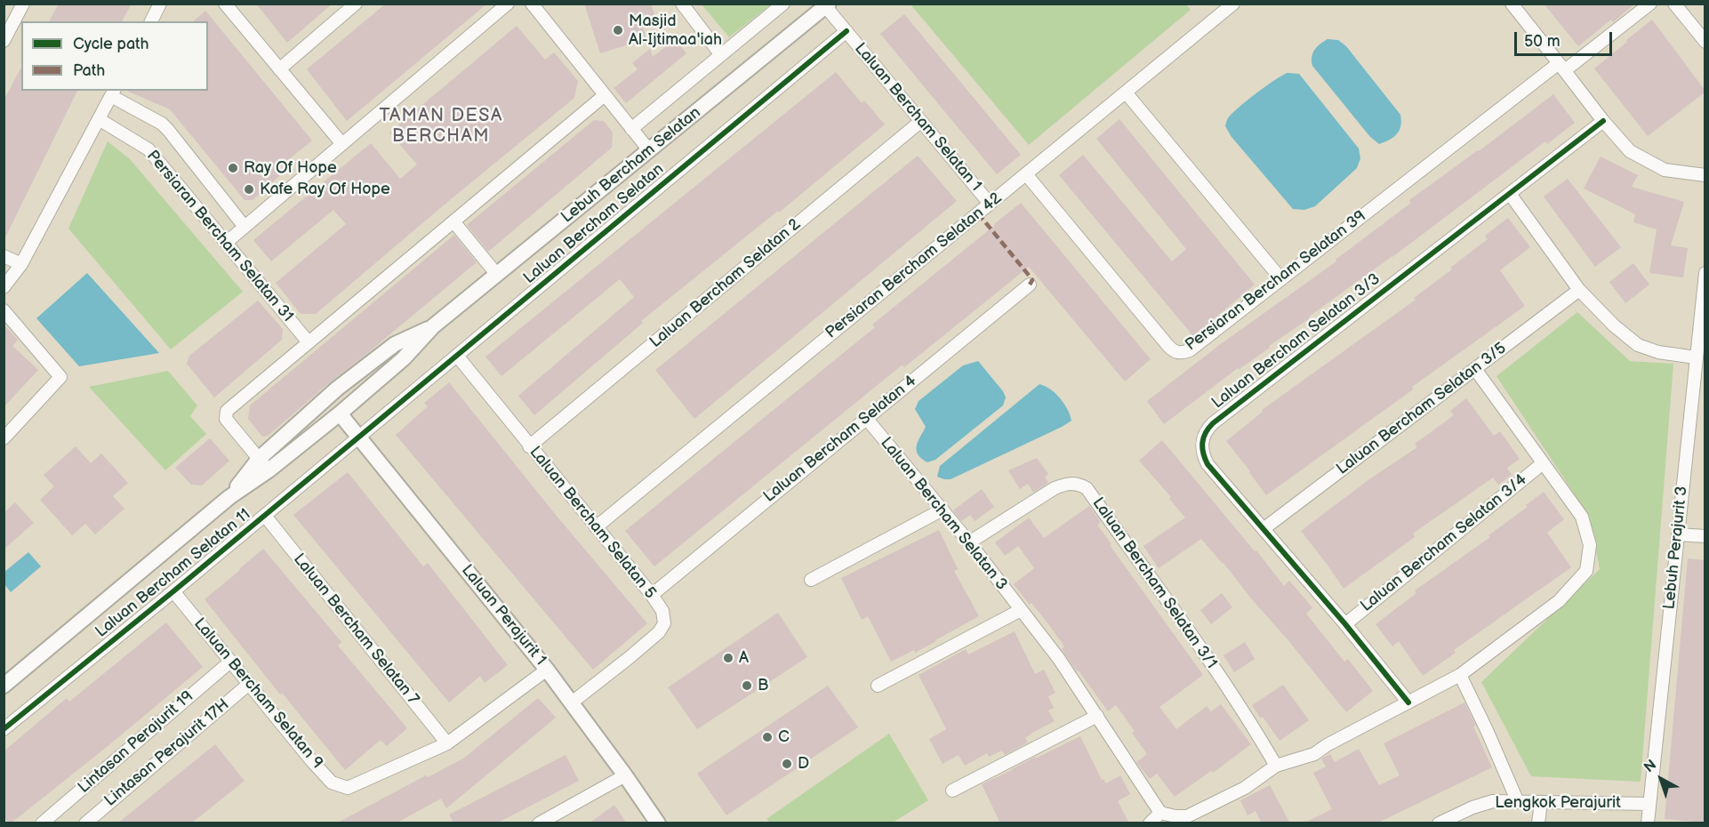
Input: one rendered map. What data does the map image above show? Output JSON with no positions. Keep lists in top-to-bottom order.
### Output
{
  "streets": {
    "street": [
      "Laluan Bercham Selatan 1",
      "Lebuh Bercham Selatan",
      "Laluan Bercham Selatan",
      "Persiaran Bercham Selatan 31",
      "Persiaran Bercham Selatan 42",
      "Persiaran Bercham Selatan 39",
      "Laluan Bercham Selatan 2",
      "Laluan Bercham Selatan 3/3",
      "Laluan Bercham Selatan 3/5",
      "Laluan Bercham Selatan 4",
      "Laluan Bercham Selatan 3",
      "Laluan Bercham Selatan 5",
      "Laluan Bercham Selatan 3/4",
      "Lebuh Perajurit 3",
      "Laluan Bercham Selatan 11",
      "Laluan Bercham Selatan 3/1",
      "Laluan Perajurit 1",
      "Laluan Bercham Selatan 7",
      "Laluan Bercham Selatan 9",
      "Lintasan Perajurit 19",
      "Lintasan Perajurit 17H",
      "Lengkok Perajurit"
    ]
  },
  "crossings": [
    ["Laluan Bercham Selatan 1", "Lebuh Bercham Selatan"],
    ["Laluan Bercham Selatan 1", "Laluan Bercham Selatan"],
    ["Laluan Bercham Selatan 1", "Persiaran Bercham Selatan 42"],
    ["Laluan Bercham Selatan 1", "Laluan Bercham Selatan 2"],
    ["Laluan Bercham Selatan", "Laluan Bercham Selatan 5"],
    ["Laluan Bercham Selatan", "Laluan Bercham Selatan 11"],
    ["Laluan Bercham Selatan", "Laluan Perajurit 1"],
    ["Persiaran Bercham Selatan 42", "Persiaran Bercham Selatan 39"],
    ["Persiaran Bercham Selatan 42", "Laluan Bercham Selatan 5"],
    ["Laluan Bercham Selatan 2", "Laluan Bercham Selatan 5"],
    ["Laluan Bercham Selatan 3/3", "Laluan Bercham Selatan 3/5"],
    ["Laluan Bercham Selatan 3/3", "Laluan Bercham Selatan 3/4"],
    ["Laluan Bercham Selatan 4", "Laluan Bercham Selatan 3"],
    ["Laluan Bercham Selatan 4", "Laluan Bercham Selatan 5"],
    ["Laluan Bercham Selatan 3", "Laluan Bercham Selatan 3/1"],
    ["Laluan Bercham Selatan 5", "Laluan Perajurit 1"],
    ["Lebuh Perajurit 3", "Lengkok Perajurit"],
    ["Laluan Bercham Selatan 11", "Laluan Perajurit 1"],
    ["Laluan Bercham Selatan 11", "Laluan Bercham Selatan 7"],
    ["Laluan Bercham Selatan 11", "Laluan Bercham Selatan 9"],
    ["Laluan Bercham Selatan 7", "Laluan Bercham Selatan 9"],
    ["Laluan Bercham Selatan 9", "Lintasan Perajurit 19"],
    ["Laluan Bercham Selatan 9", "Lintasan Perajurit 17H"]
  ],
  "districts": ["TAMAN DESA BERCHAM"],
  "places": [
    "Masjid Al-Ijtimaa'iah",
    "Ray Of Hope",
    "Kafe Ray Of Hope",
    "A",
    "B",
    "C",
    "D"
  ],
  "legend": ["Cycle path", "Path"],
  "scale_bar": "50 m",
  "north": "top left"
}
